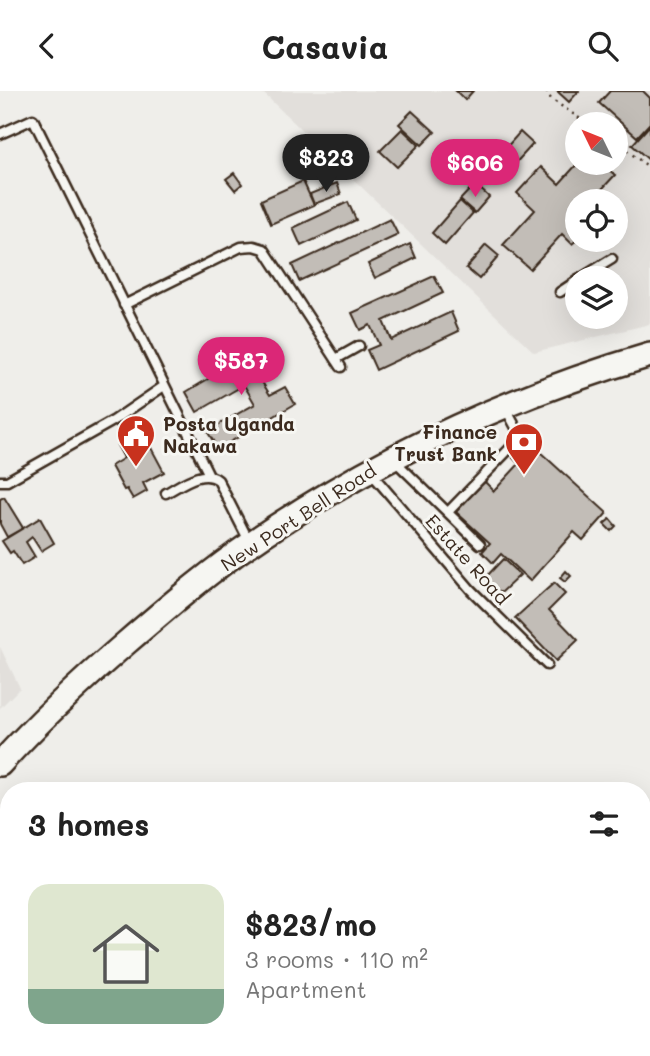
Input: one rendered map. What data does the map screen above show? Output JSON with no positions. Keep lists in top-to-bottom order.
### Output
{
  "streets": {
    "main road": ["New Port Bell Road"],
    "lane": ["Estate Road"]
  },
  "crossings": [
    ["New Port Bell Road", "Estate Road"]
  ],
  "places": {
    "public building": ["Posta Uganda Nakawa"],
    "bank": ["Finance Trust Bank"]
  },
  "north": "top left",
  "page": {
    "header": "Casavia",
    "price": ["$823", "$606", "$587"],
    "heading": "3 homes",
    "list": [
      {
        "name": "$823/mo",
        "note": "3 rooms · 110 m² · Apartment"
      }
    ]
  }
}
